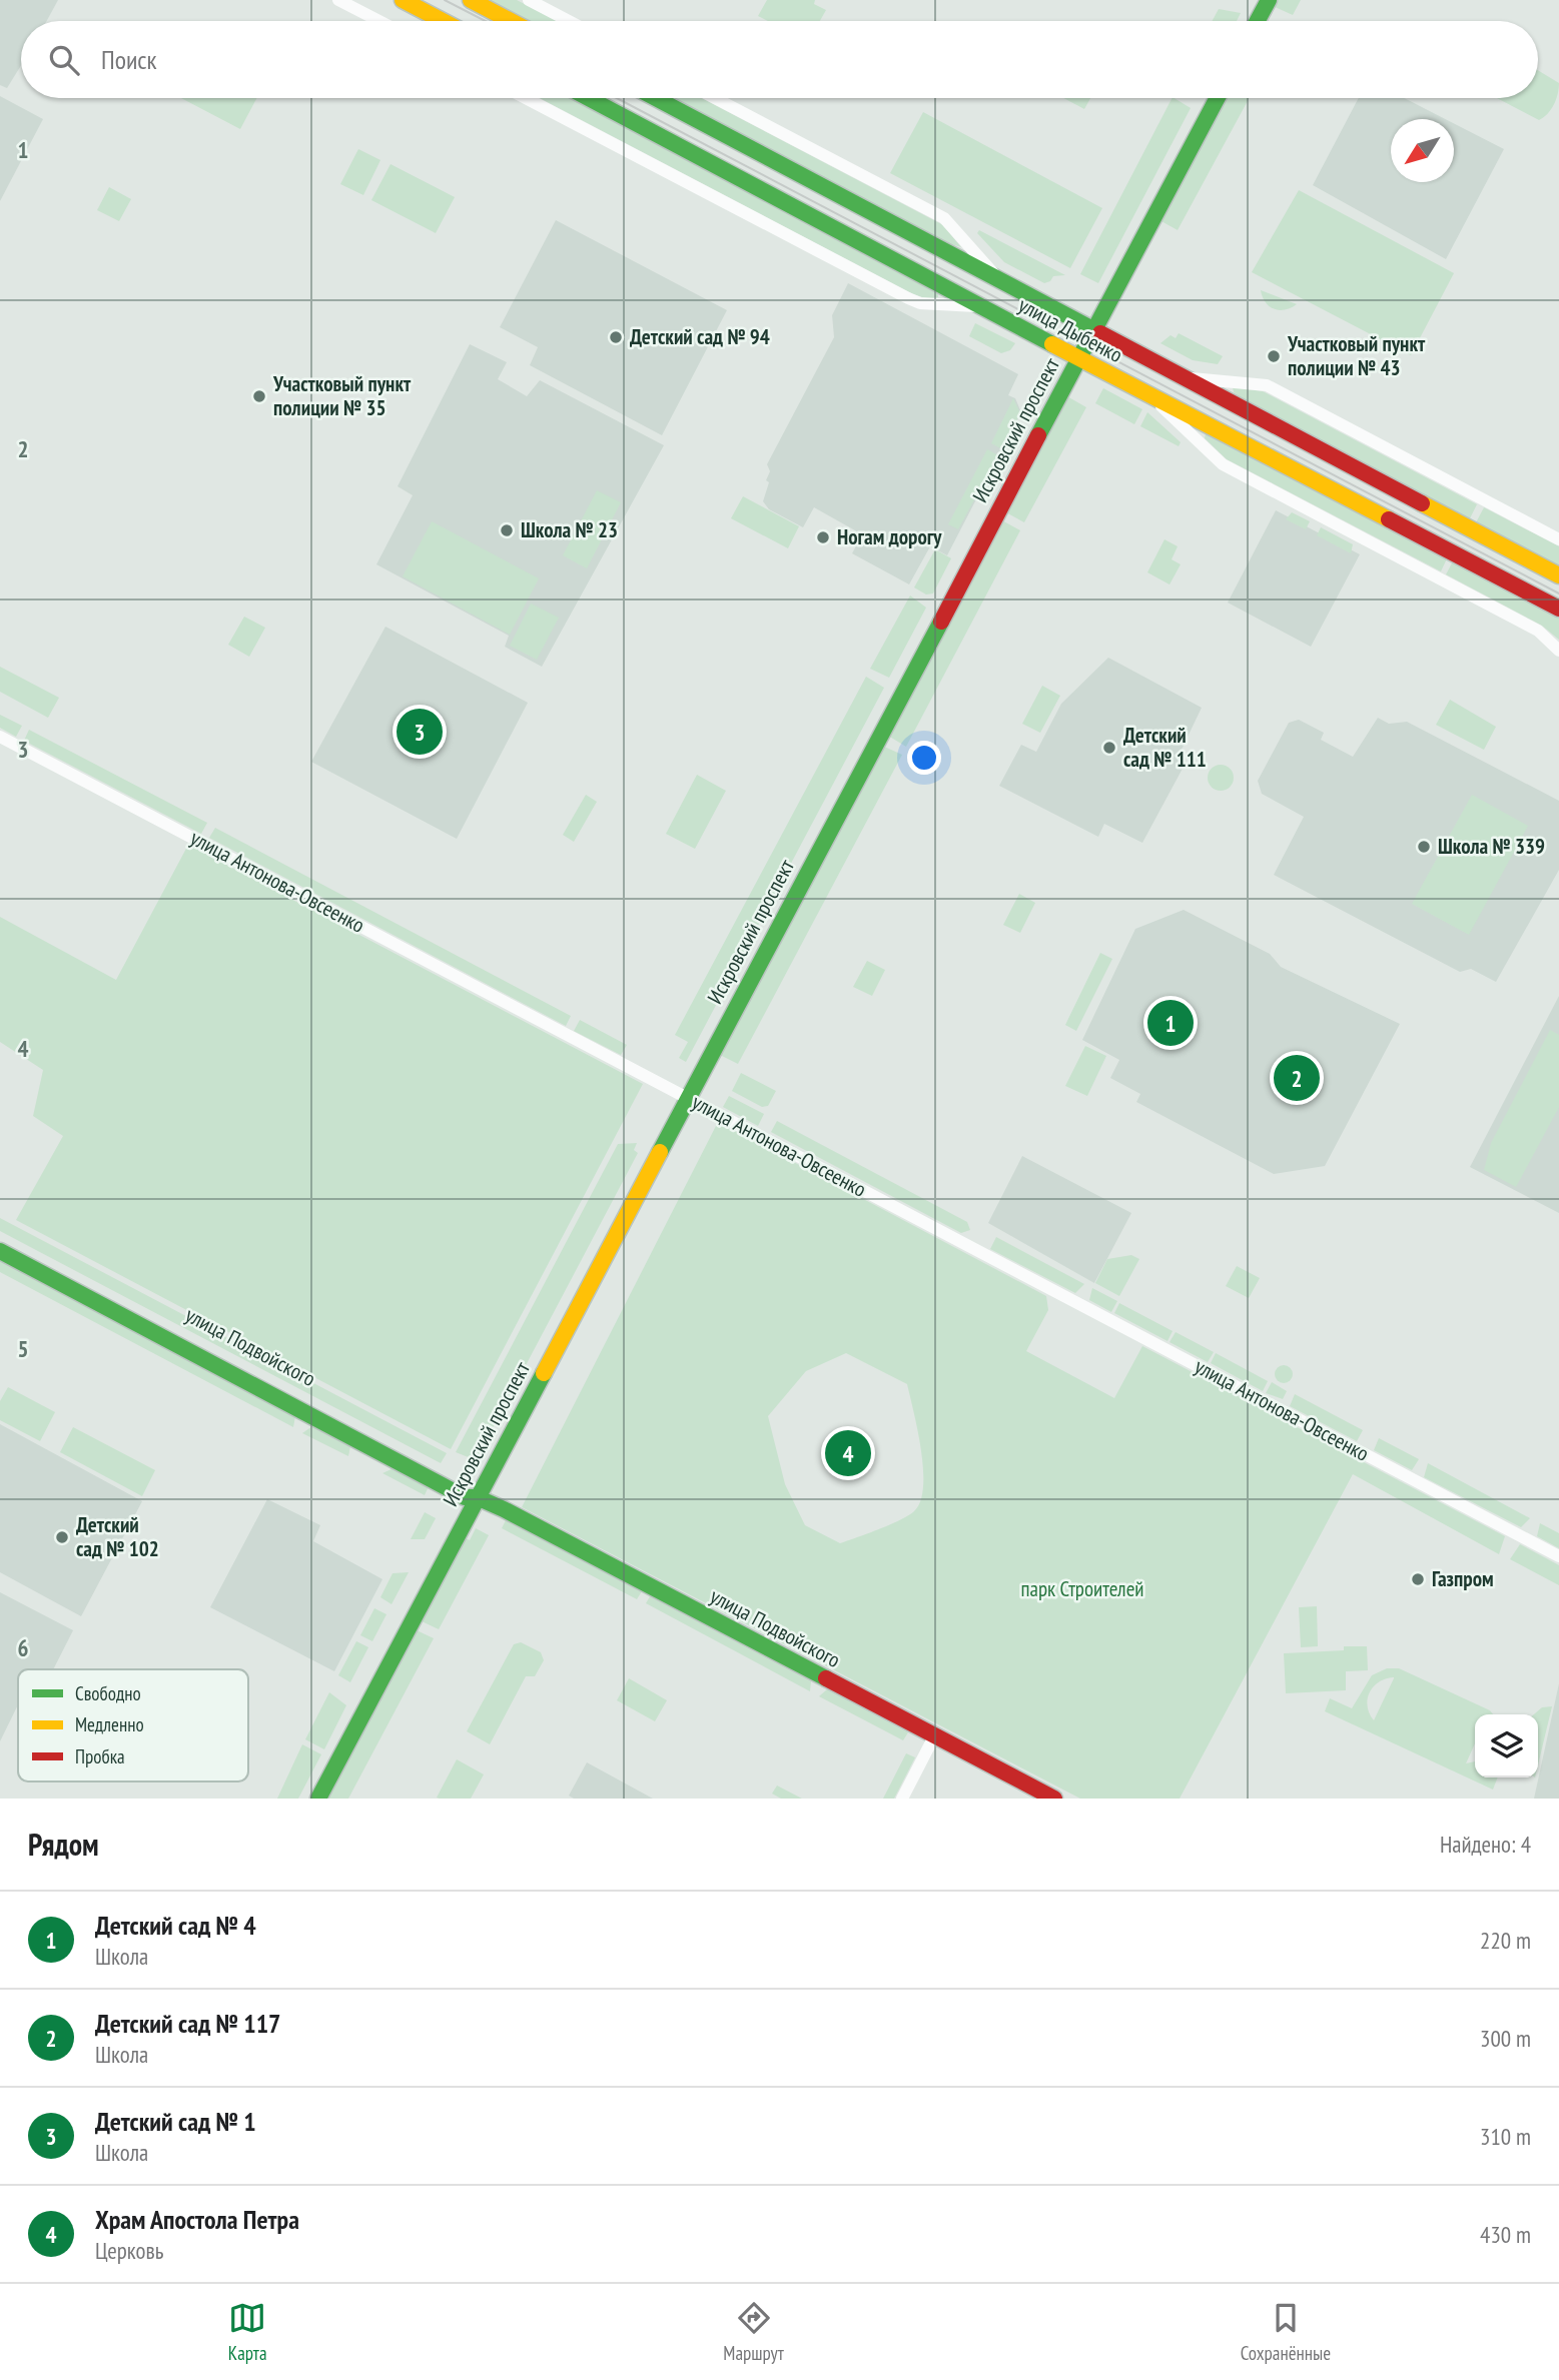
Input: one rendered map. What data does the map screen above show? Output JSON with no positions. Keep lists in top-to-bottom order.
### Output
{
  "streets": {
    "street": [
      "улица Дыбенко",
      "Искровский проспект",
      "улица Антонова-Овсеенко",
      "улица Подвойского"
    ]
  },
  "crossings": [
    ["улица Дыбенко", "Искровский проспект"],
    ["Искровский проспект", "улица Антонова-Овсеенко"],
    ["Искровский проспект", "улица Подвойского"]
  ],
  "parks": ["парк Строителей"],
  "places": [
    "Детский сад № 94",
    "Участковый пункт полиции № 43",
    "Участковый пункт полиции № 35",
    "Школа № 23",
    "Ногам дорогу",
    "Детский сад № 111",
    "Школа № 339",
    "Детский сад № 102",
    "Газпром"
  ],
  "legend": ["Свободно", "Медленно", "Пробка"],
  "north": "bottom left",
  "page": {
    "search": "Поиск",
    "pins": [
      "3",
      "1",
      "2",
      "4"
    ],
    "heading": ["Рядом", "Найдено: 4"],
    "list": [
      {
        "mark": "1",
        "name": "Детский сад № 4",
        "note": "Школа",
        "value": "220 m"
      },
      {
        "mark": "2",
        "name": "Детский сад № 117",
        "note": "Школа",
        "value": "300 m"
      },
      {
        "mark": "3",
        "name": "Детский сад № 1",
        "note": "Школа",
        "value": "310 m"
      },
      {
        "mark": "4",
        "name": "Храм Апостола Петра",
        "note": "Церковь",
        "value": "430 m"
      }
    ],
    "nav": ["Карта", "Маршрут", "Сохранённые"]
  },
  "grid": {
    "rows": [
      "1",
      "2",
      "3",
      "4",
      "5",
      "6"
    ]
  }
}
